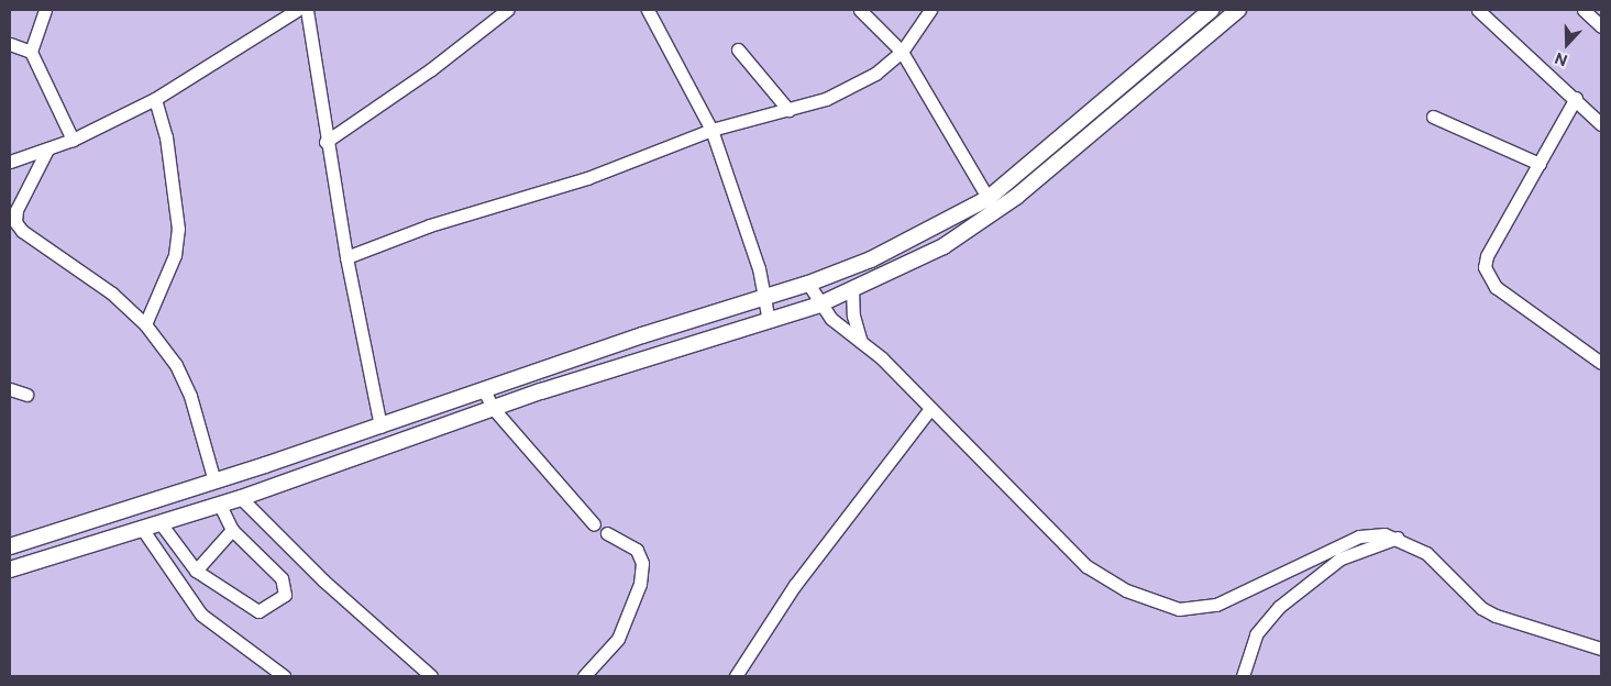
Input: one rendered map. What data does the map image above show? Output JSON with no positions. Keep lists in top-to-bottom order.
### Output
{
  "north": "bottom"
}
